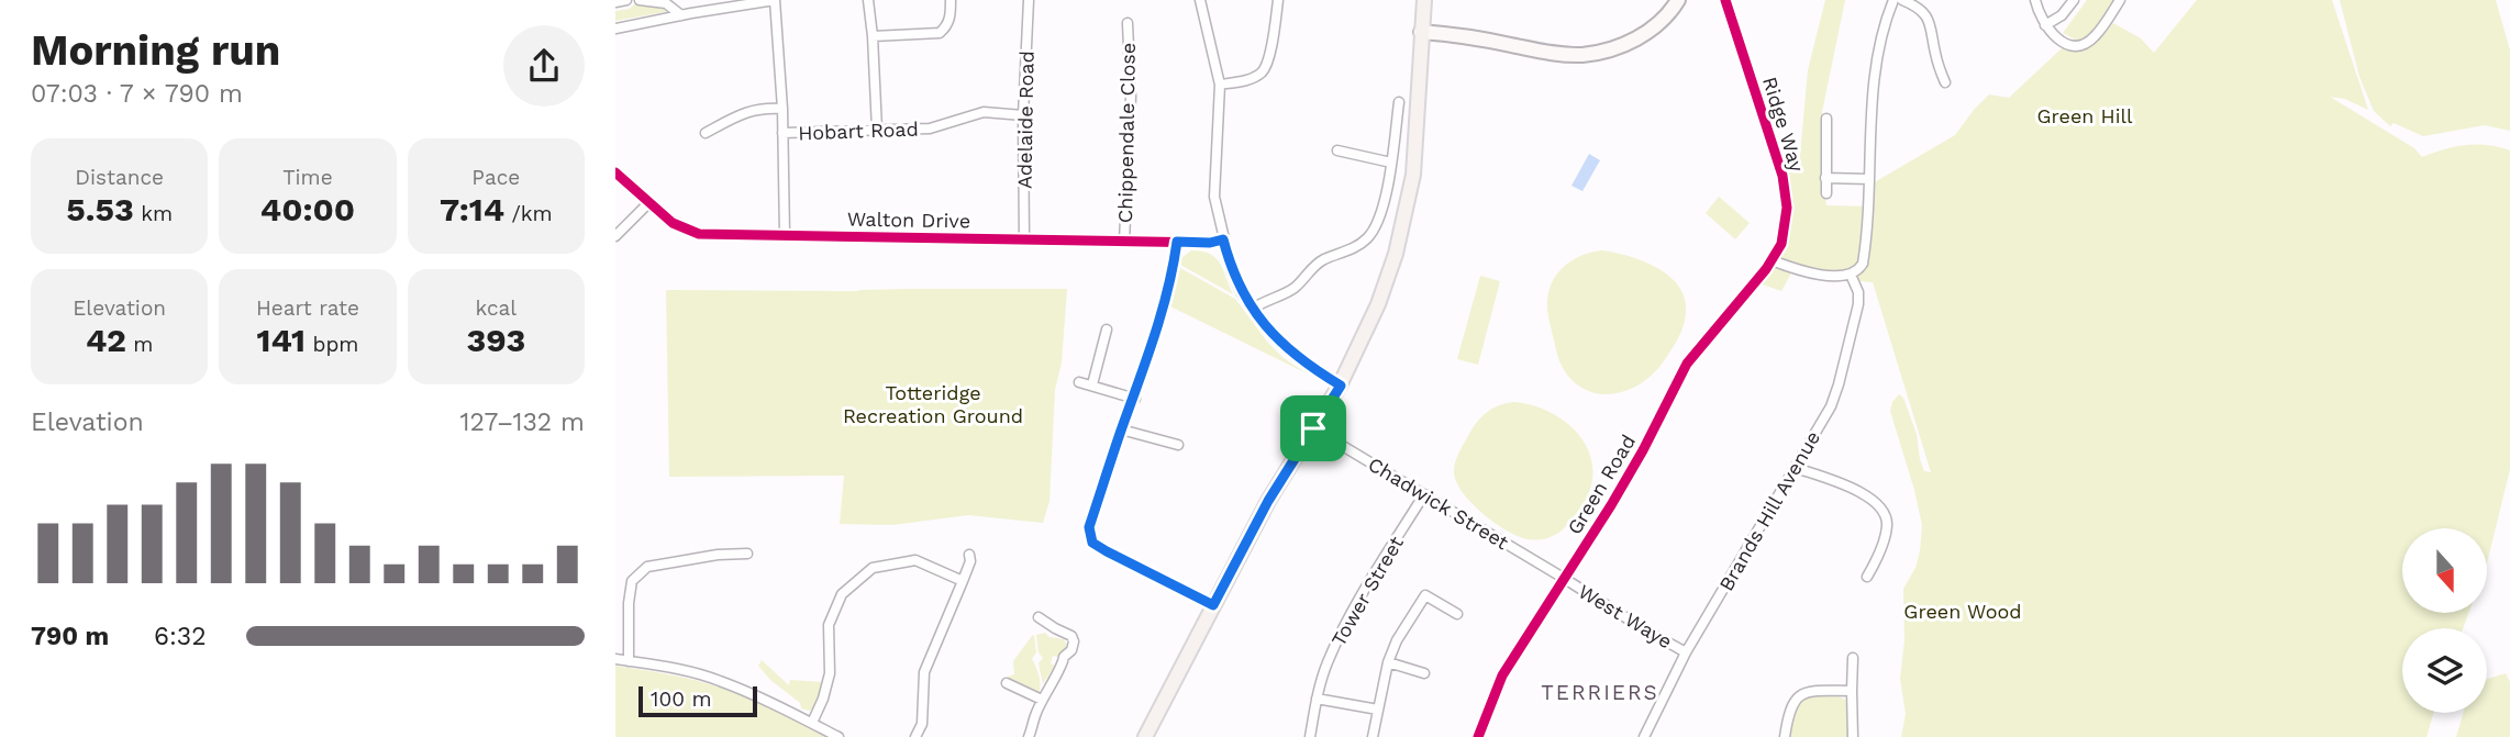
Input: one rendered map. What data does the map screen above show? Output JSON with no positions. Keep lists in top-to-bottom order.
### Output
{
  "streets": {
    "street": [
      "Adelaide Road",
      "Ridge Way",
      "Hobart Road",
      "Chippendale Close",
      "Walton Drive",
      "Green Road",
      "Chadwick Street",
      "Brands Hill Avenue",
      "Tower Street",
      "West Waye"
    ]
  },
  "crossings": [
    ["Adelaide Road", "Hobart Road"],
    ["Adelaide Road", "Walton Drive"],
    ["Ridge Way", "Green Road"],
    ["Chippendale Close", "Walton Drive"],
    ["Green Road", "Chadwick Street"],
    ["Green Road", "West Waye"],
    ["Chadwick Street", "Tower Street"],
    ["Chadwick Street", "West Waye"],
    ["Brands Hill Avenue", "West Waye"]
  ],
  "districts": ["TERRIERS"],
  "parks": ["Green Hill", "Totteridge Recreation Ground", "Green Wood"],
  "scale_bar": "100 m",
  "north": "bottom",
  "page": {
    "heading": ["Morning run", "07:03 · 7 × 790 m"],
    "stats": [
      ["Distance", "5.53 km"],
      ["Time", "40:00"],
      ["Pace", "7:14 /km"],
      ["Elevation", "42 m"],
      ["Heart rate", "141 bpm"],
      ["kcal", "393"]
    ],
    "chart": ["Elevation", "127–132 m"],
    "list": [
      {
        "name": "790 m",
        "note": "6:32"
      }
    ],
    "scale": "100 m"
  }
}
